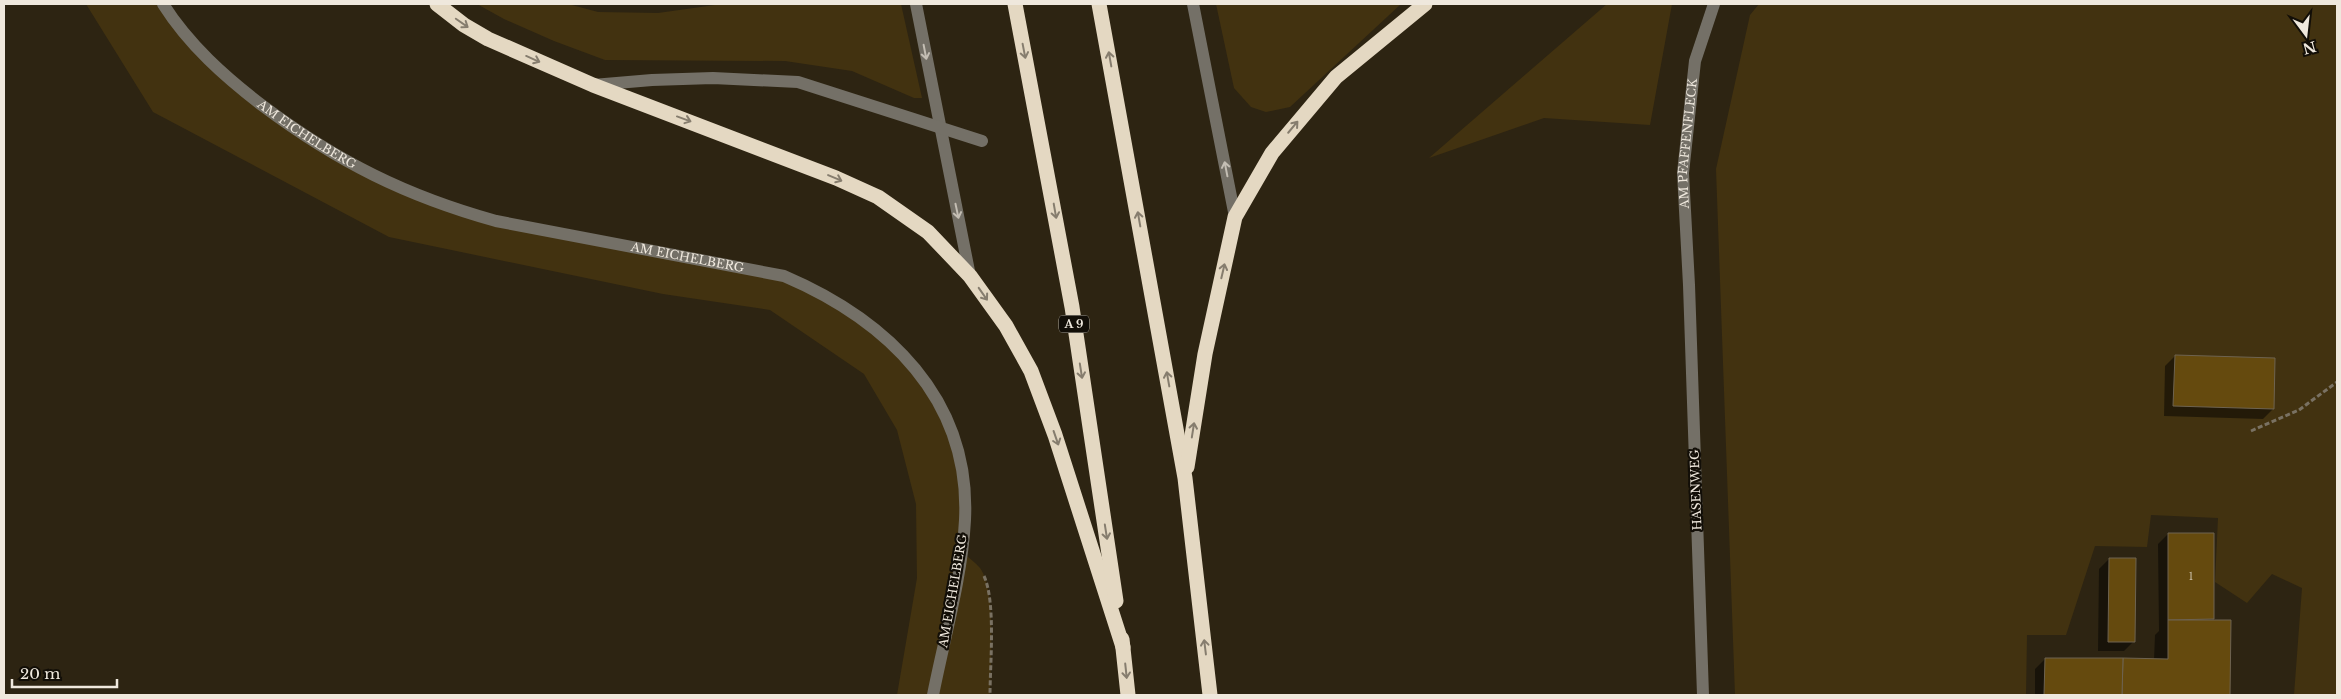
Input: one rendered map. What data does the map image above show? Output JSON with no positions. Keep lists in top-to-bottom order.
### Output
{
  "streets": {
    "highway": ["A 9"],
    "street": ["AM EICHELBERG", "AM PFAFFENFLECK", "HASENWEG"]
  },
  "crossings": [
    ["AM PFAFFENFLECK", "HASENWEG"]
  ],
  "house_numbers": ["1"],
  "scale_bar": "20 m",
  "north": "bottom"
}
